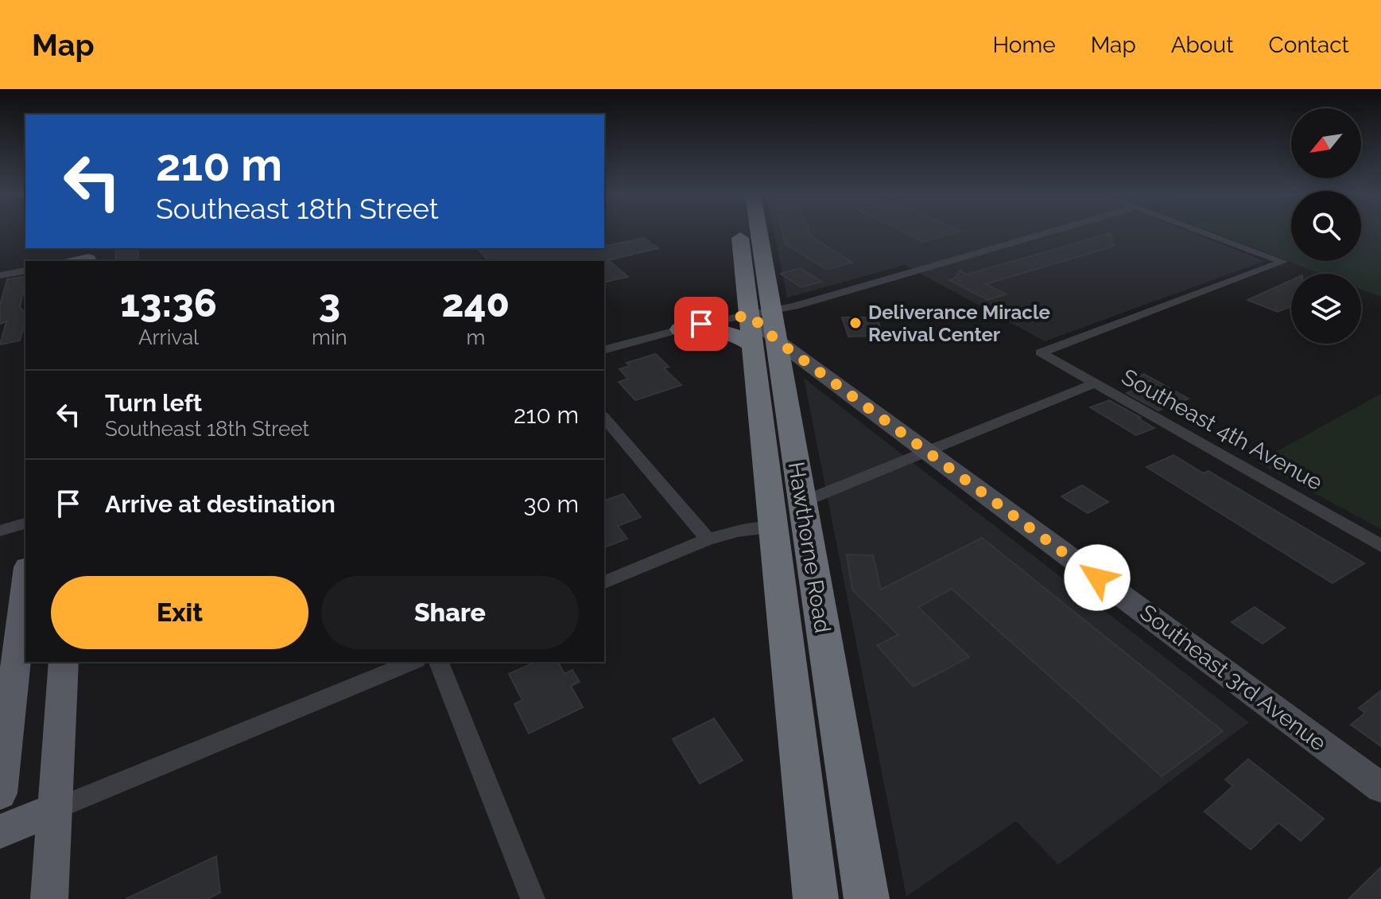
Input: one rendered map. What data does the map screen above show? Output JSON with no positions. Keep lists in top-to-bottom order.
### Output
{
  "streets": {
    "highway": ["Hawthorne Road"],
    "street": ["Southeast 4th Avenue", "Southeast 3rd Avenue"]
  },
  "crossings": [
    ["Hawthorne Road", "Southeast 3rd Avenue"]
  ],
  "places": ["Deliverance Miracle Revival Center"],
  "north": "bottom left",
  "page": {
    "header": "Map",
    "nav": [
      "Home",
      "Map",
      "About",
      "Contact"
    ],
    "turn": ["210 m", "Southeast 18th Street"],
    "eta": [
      "13:36",
      "Arrival",
      "3",
      "min",
      "240",
      "m"
    ],
    "list": [
      {
        "name": "Turn left",
        "note": "Southeast 18th Street",
        "value": "210 m"
      },
      {
        "name": "Arrive at destination",
        "value": "30 m"
      }
    ],
    "buttons": ["Exit", "Share"]
  }
}
